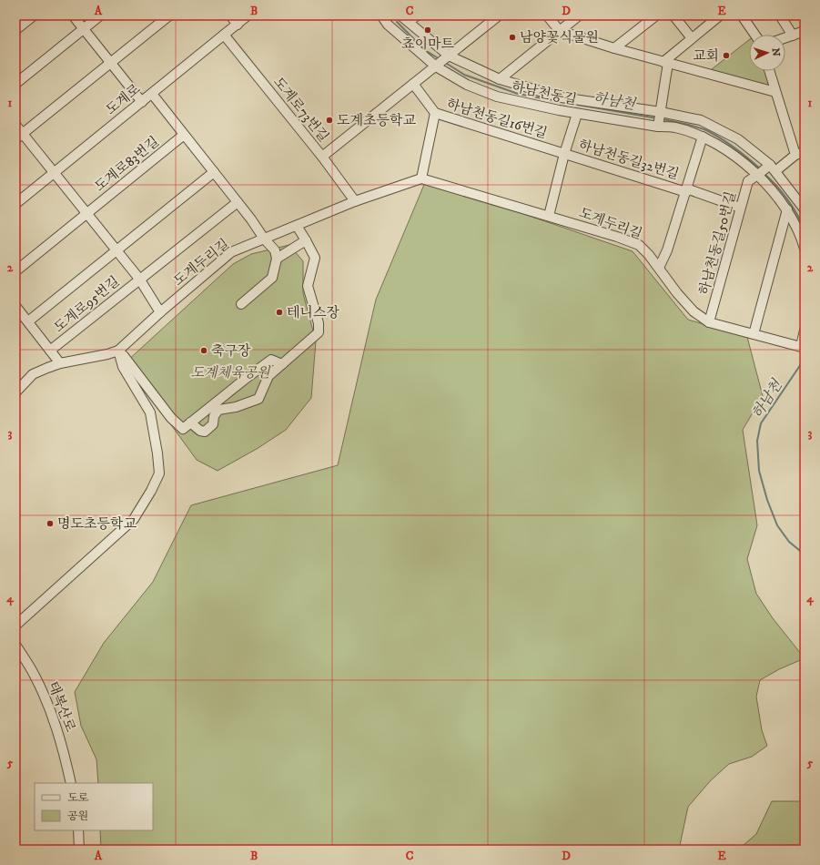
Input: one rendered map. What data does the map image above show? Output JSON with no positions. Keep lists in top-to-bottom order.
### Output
{
  "streets": {
    "street": [
      "하남천동길",
      "도계로",
      "도계로73번길",
      "하남천동길16번길",
      "하남천동길32번길",
      "도계로83번길",
      "도계두리길",
      "하남천동길50번길",
      "도계로95번길",
      "태복산로"
    ]
  },
  "crossings": [
    ["하남천동길", "하남천동길32번길"],
    ["하남천동길", "하남천동길50번길"],
    ["도계로", "도계로73번길"],
    ["도계로", "도계로95번길"],
    ["도계로73번길", "도계두리길"],
    ["하남천동길16번길", "하남천동길32번길"],
    ["하남천동길32번길", "도계두리길"],
    ["하남천동길32번길", "하남천동길50번길"],
    ["도계로83번길", "도계로95번길"],
    ["도계두리길", "하남천동길50번길"],
    ["도계두리길", "도계로95번길"]
  ],
  "water": ["하남천"],
  "parks": ["도계체육공원"],
  "places": [
    "쵸이마트",
    "남양꽃식물원",
    "교회",
    "도계초등학교",
    "테니스장",
    "축구장",
    "명도초등학교"
  ],
  "legend": ["도로", "공원"],
  "north": "right",
  "grid": {
    "columns": [
      "A",
      "B",
      "C",
      "D",
      "E"
    ],
    "rows": [
      "1",
      "2",
      "3",
      "4",
      "5"
    ]
  }
}
